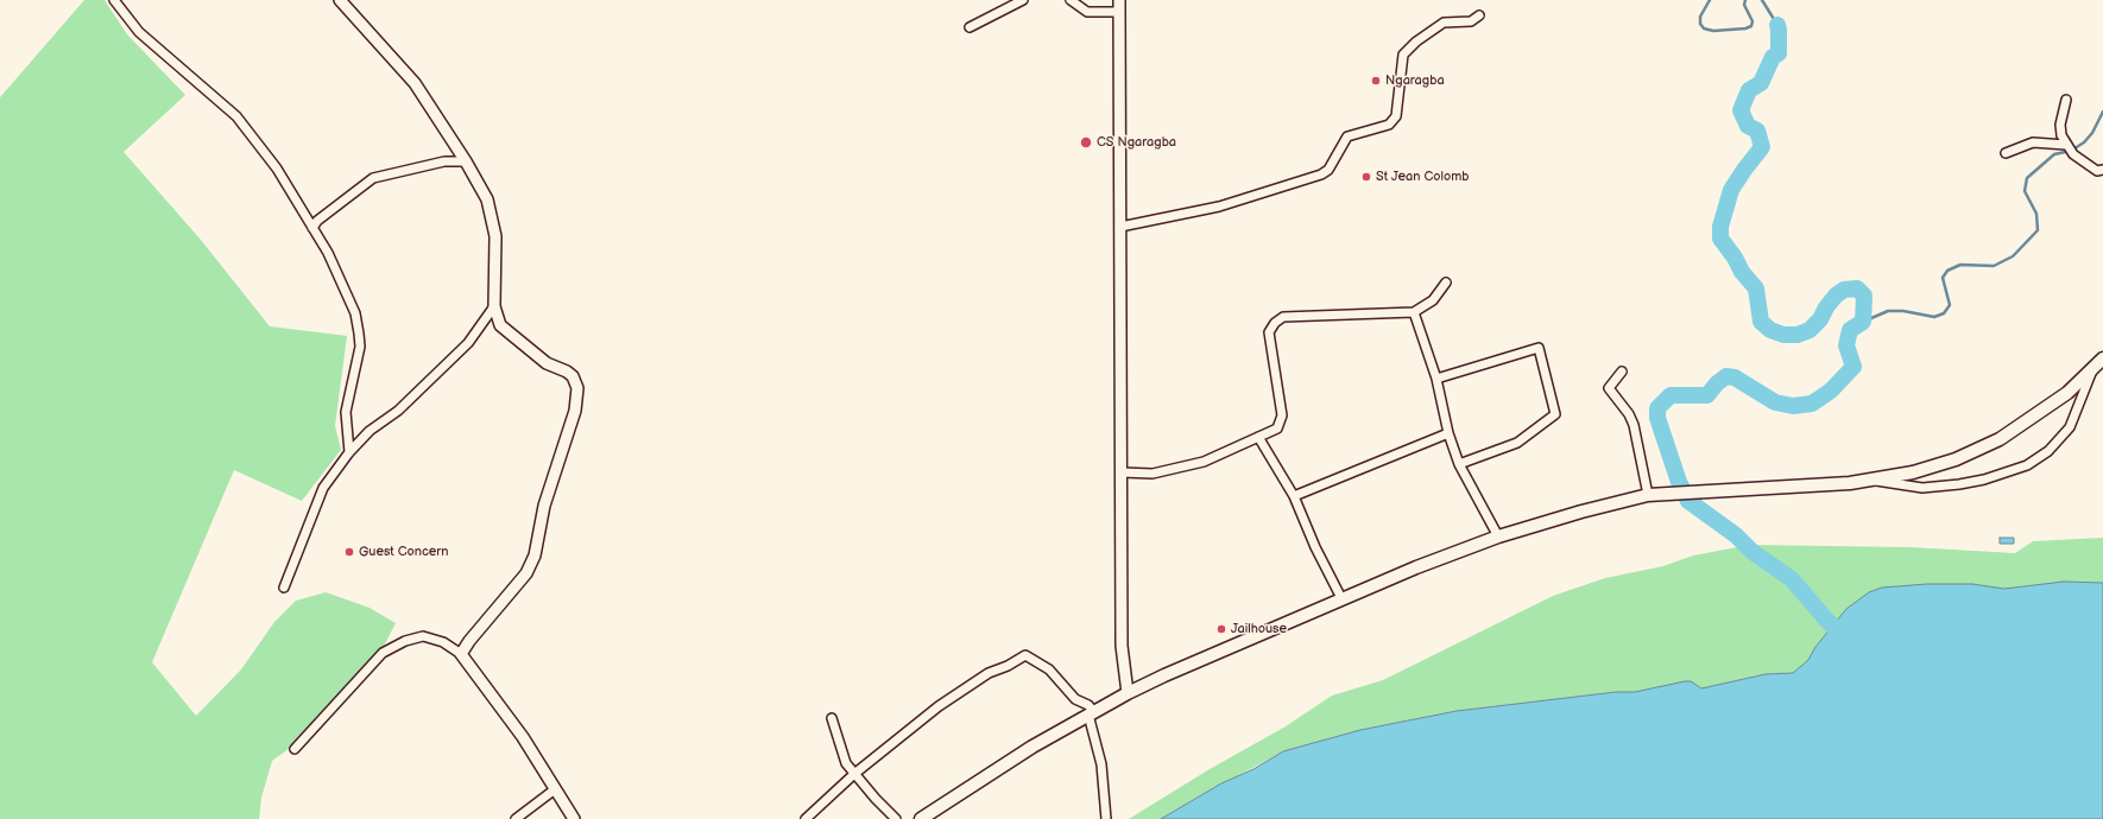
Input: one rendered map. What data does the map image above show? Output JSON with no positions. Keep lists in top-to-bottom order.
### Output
{
  "places": [
    "Ngaragba",
    "CS Ngaragba",
    "St Jean Colomb",
    "Guest Concern",
    "Jailhouse"
  ]
}
